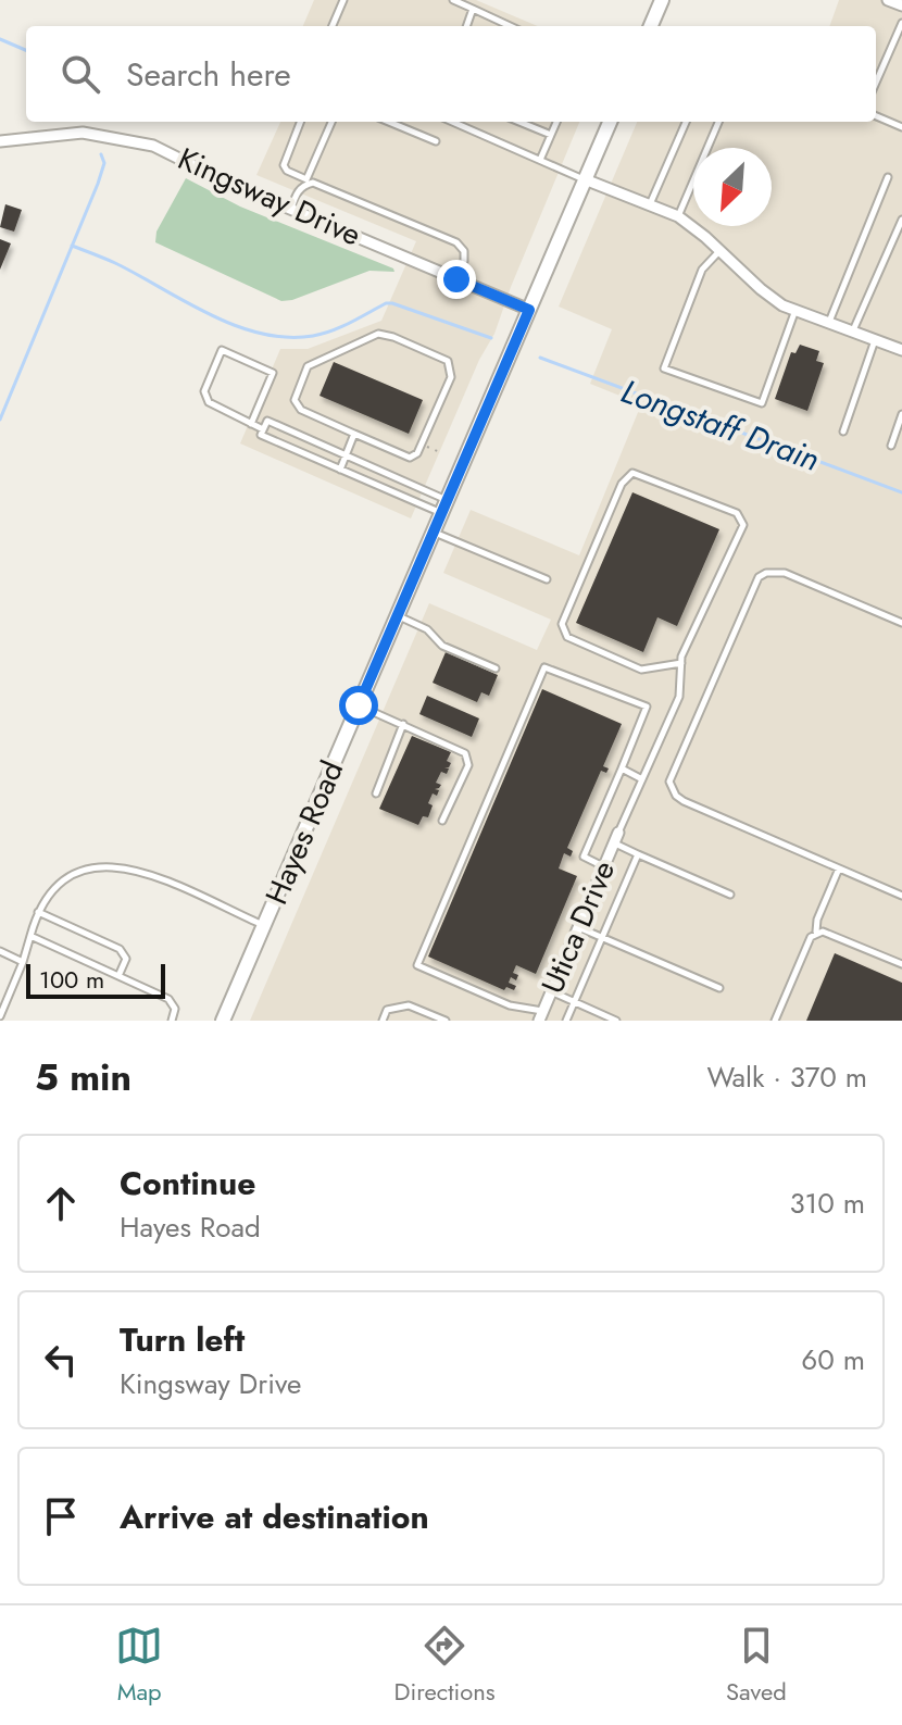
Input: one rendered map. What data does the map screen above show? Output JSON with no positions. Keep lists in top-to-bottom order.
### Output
{
  "streets": {
    "main road": ["Hayes Road"],
    "street": ["Kingsway Drive", "Utica Drive"]
  },
  "crossings": [
    ["Kingsway Drive", "Hayes Road"]
  ],
  "water": ["Longstaff Drain"],
  "scale_bar": "100 m",
  "north": "bottom left",
  "page": {
    "search": "Search here",
    "scale": "100 m",
    "heading": ["5 min", "Walk · 370 m"],
    "list": [
      ["Continue", "Hayes Road", "310 m"],
      ["Turn left", "Kingsway Drive", "60 m"],
      "Arrive at destination"
    ],
    "nav": ["Map", "Directions", "Saved"]
  }
}
